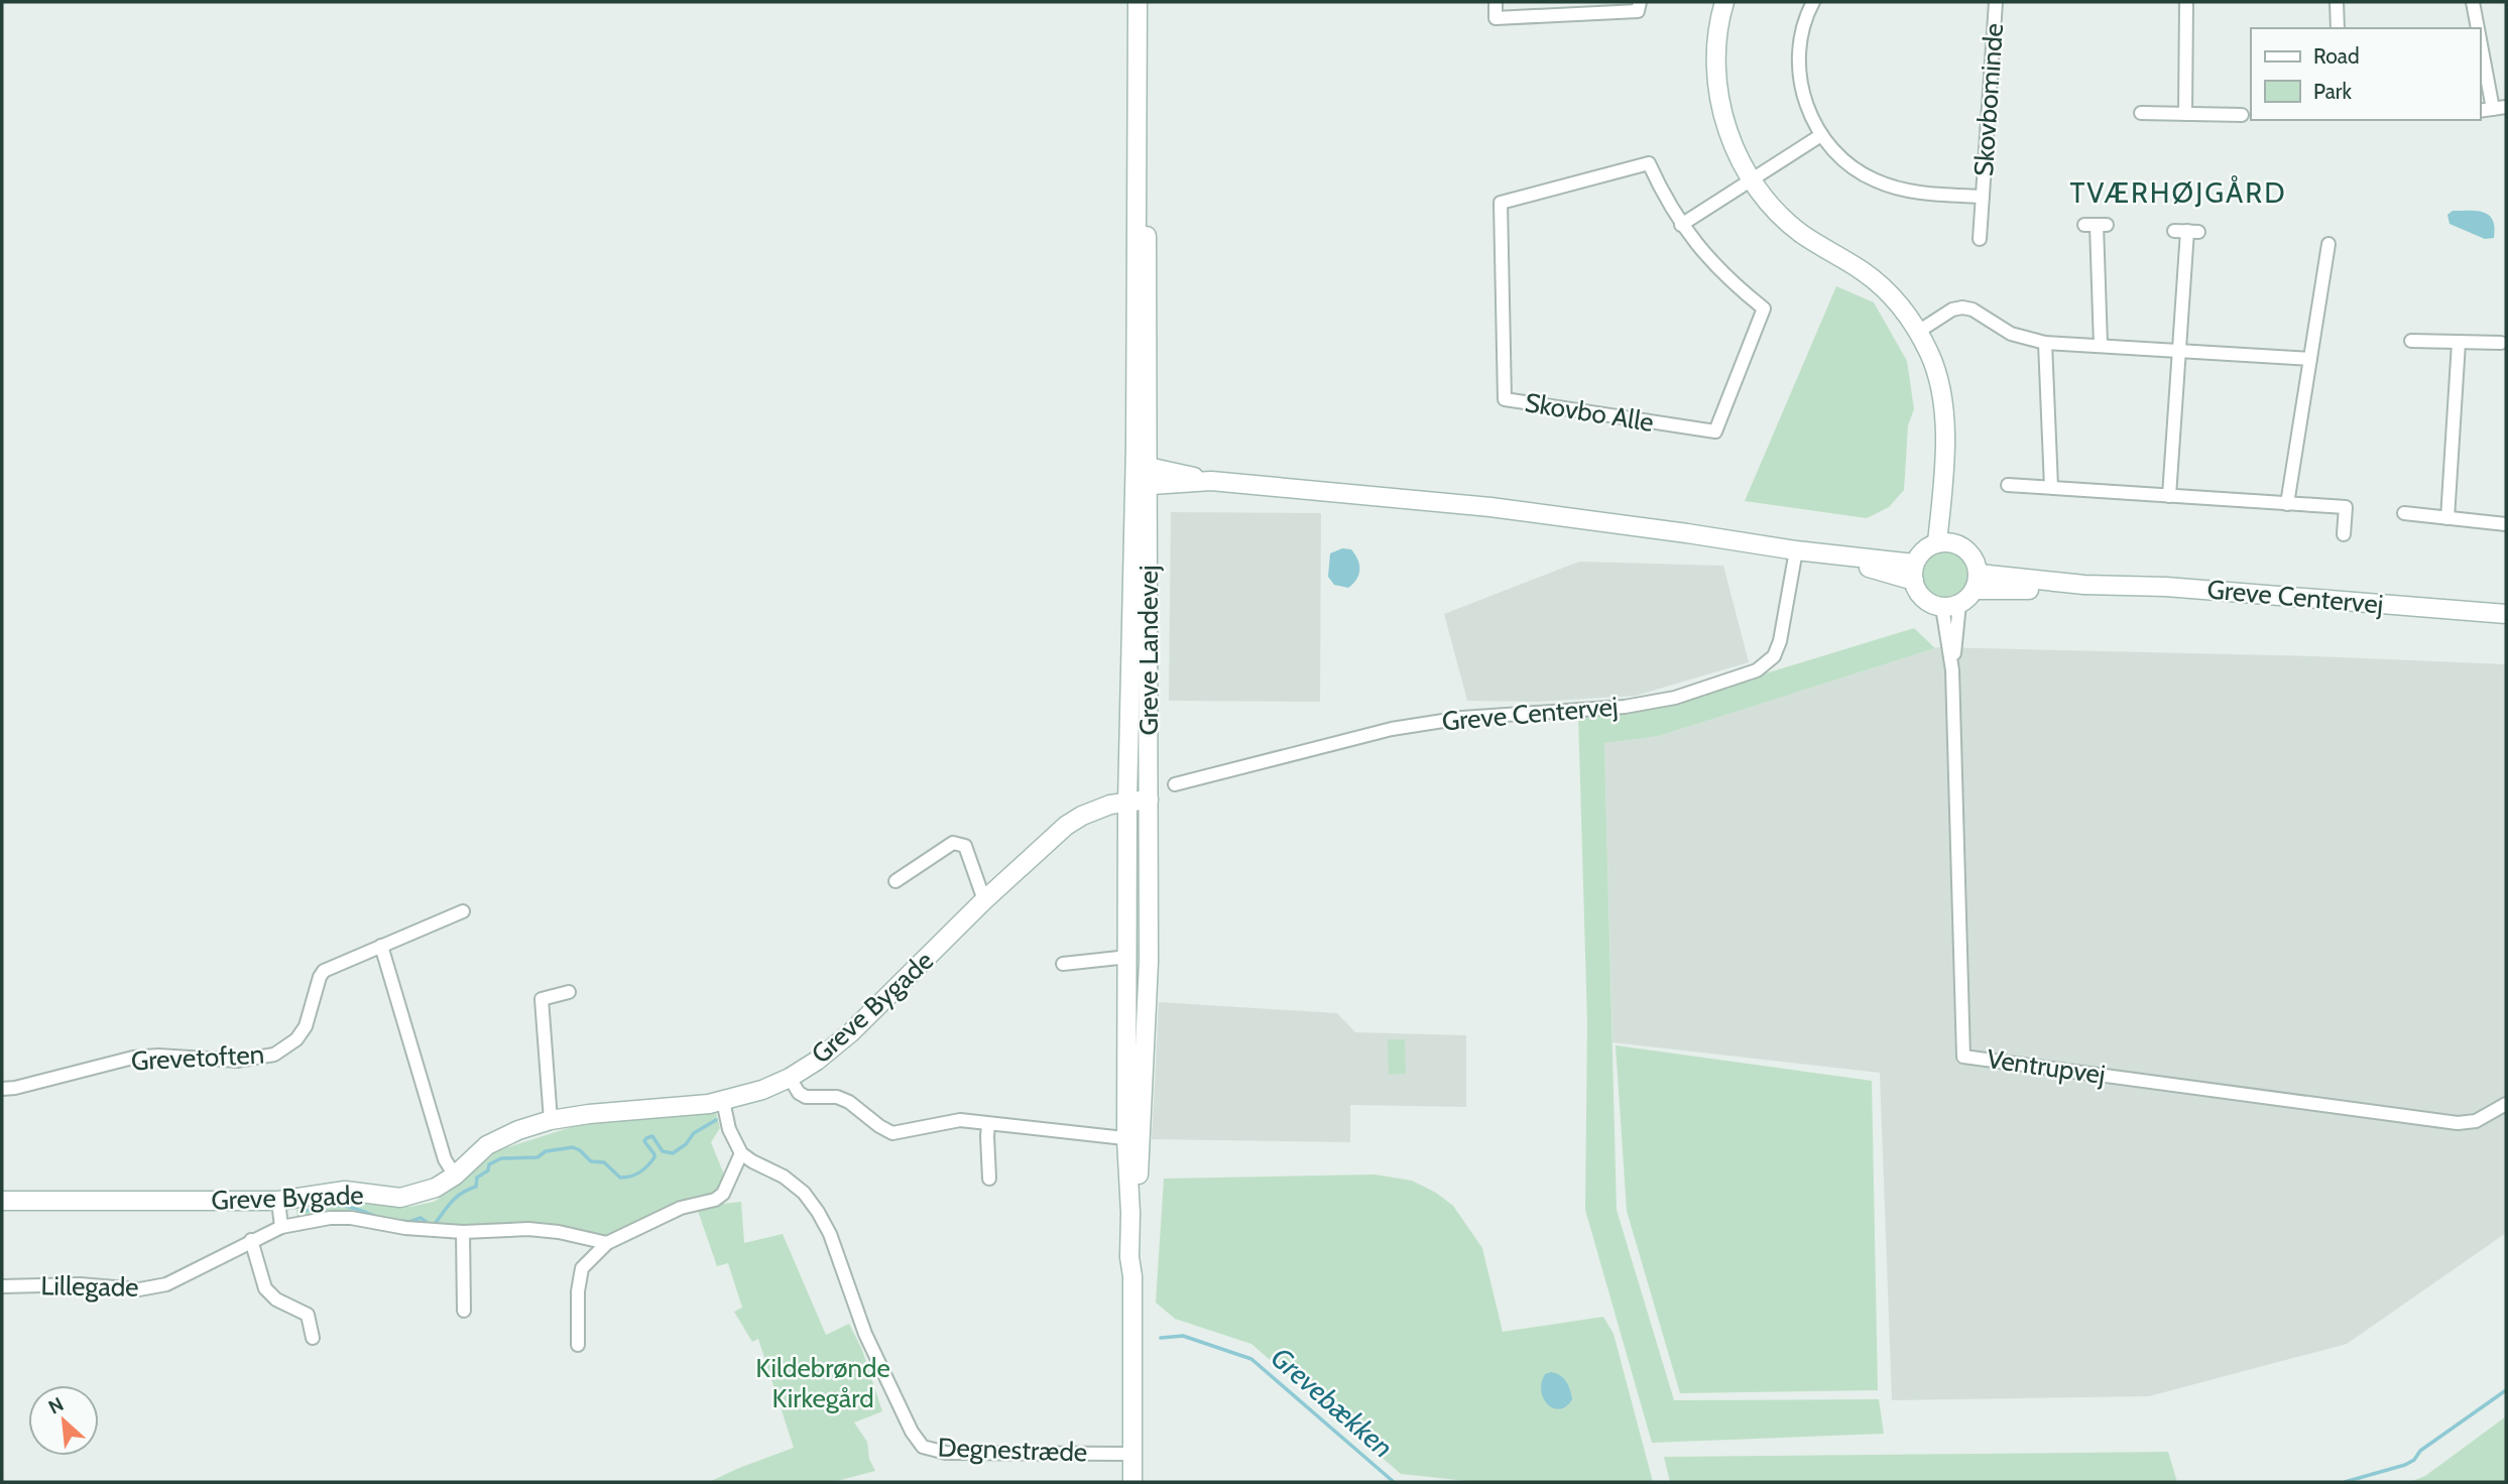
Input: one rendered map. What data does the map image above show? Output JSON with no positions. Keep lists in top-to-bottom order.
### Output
{
  "streets": {
    "street": [
      "Skovbominde",
      "Skovbo Alle",
      "Greve Centervej",
      "Greve Landevej",
      "Greve Bygade",
      "Grevetoften",
      "Ventrupvej",
      "Lillegade",
      "Degnestræde"
    ]
  },
  "crossings": [
    ["Greve Centervej", "Ventrupvej"],
    ["Greve Landevej", "Greve Bygade"],
    ["Greve Landevej", "Degnestræde"]
  ],
  "districts": ["TVÆRHØJGÅRD"],
  "water": ["Grevebækken"],
  "parks": ["Kildebrønde Kirkegård"],
  "legend": ["Road", "Park"],
  "north": "top left"
}
